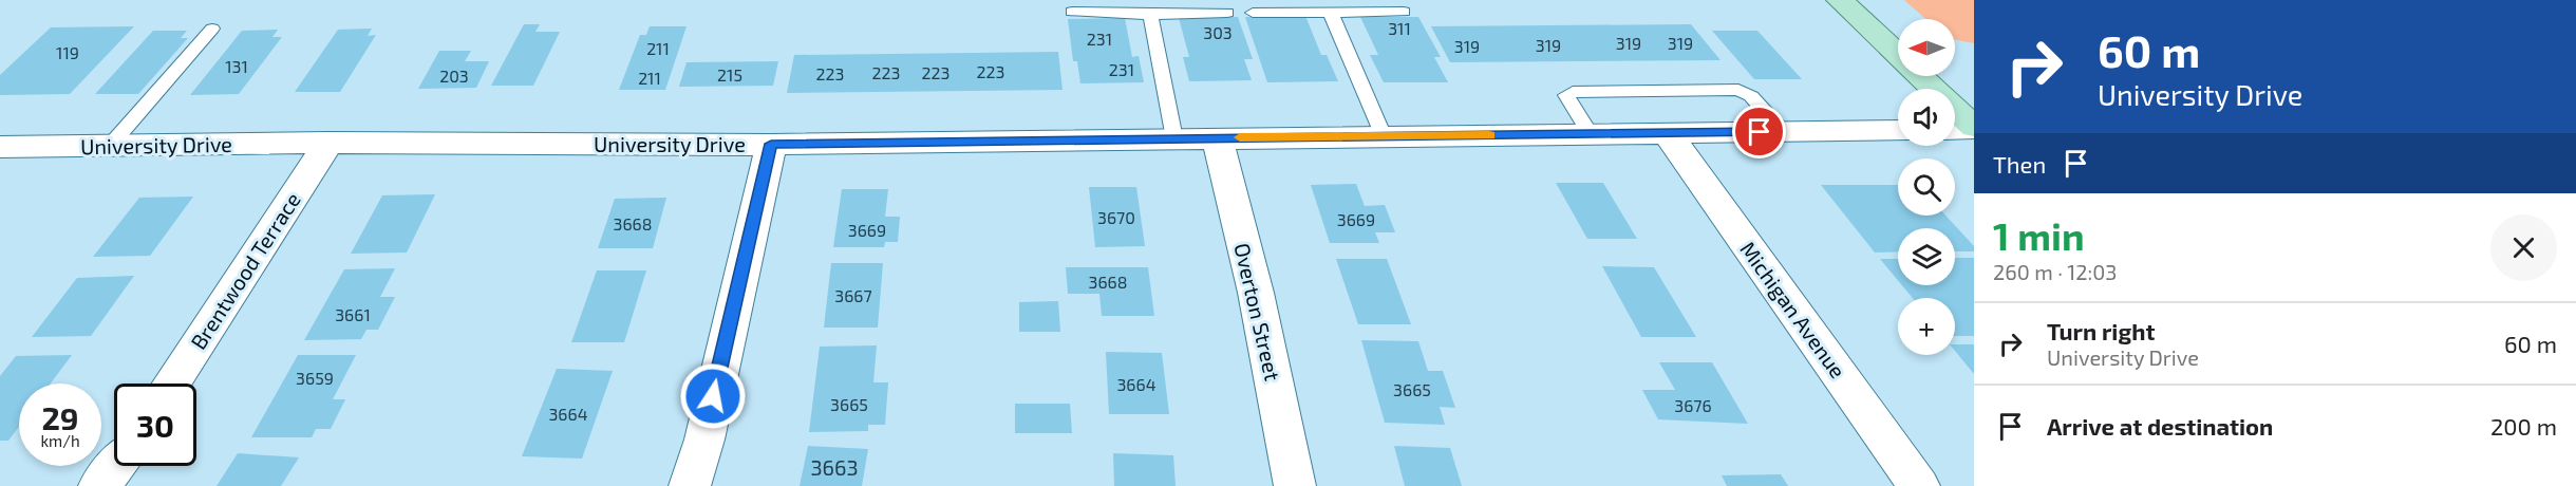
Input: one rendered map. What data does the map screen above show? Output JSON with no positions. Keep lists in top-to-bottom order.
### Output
{
  "streets": {
    "street": [
      "University Drive",
      "Brentwood Terrace",
      "Michigan Avenue",
      "Overton Street"
    ]
  },
  "crossings": [
    ["University Drive", "Brentwood Terrace"],
    ["University Drive", "Michigan Avenue"],
    ["University Drive", "Overton Street"]
  ],
  "house_numbers": [
    "311",
    "303",
    "231",
    "319",
    "319",
    "319",
    "319",
    "211",
    "119",
    "131",
    "231",
    "223",
    "223",
    "223",
    "223",
    "215",
    "203",
    "211",
    "3670",
    "3669",
    "3668",
    "3669",
    "3668",
    "3667",
    "3661",
    "3659",
    "3664",
    "3665",
    "3665",
    "3676",
    "3664",
    "3663"
  ],
  "north": "left",
  "page": {
    "turn": ["60 m", "University Drive"],
    "map_buttons": "+",
    "then": "Then",
    "heading": ["1 min", "260 m · 12:03"],
    "list": [
      {
        "name": "Turn right",
        "note": "University Drive",
        "value": "60 m"
      },
      {
        "name": "Arrive at destination",
        "value": "200 m"
      }
    ],
    "speed": "29 km/h",
    "limit": "30"
  }
}
